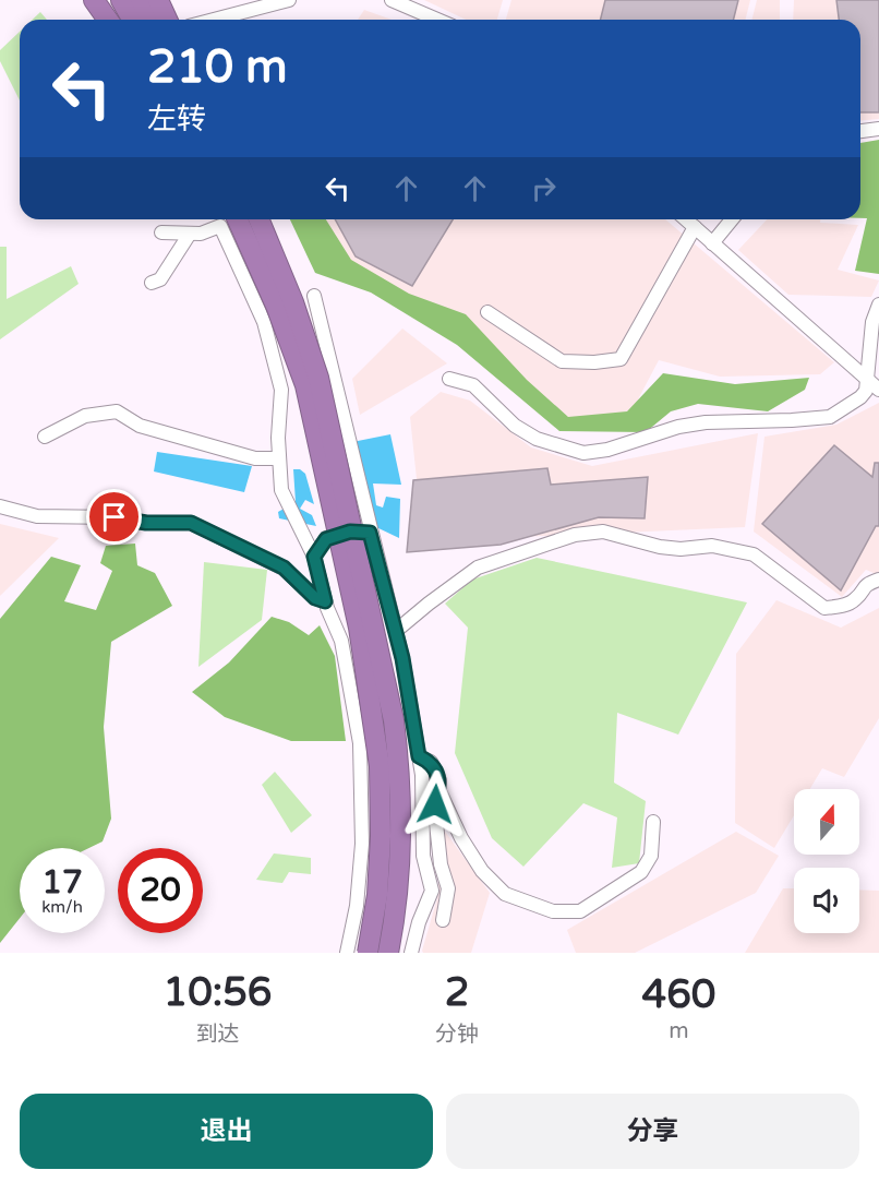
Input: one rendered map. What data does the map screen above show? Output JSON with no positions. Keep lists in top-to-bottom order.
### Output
{
  "north": "top",
  "page": {
    "turn": ["210 m", "左转"],
    "speed": "17 km/h",
    "limit": "20",
    "eta": [
      "10:56",
      "到达",
      "2",
      "分钟",
      "460",
      "m"
    ],
    "buttons": ["退出", "分享"]
  }
}
